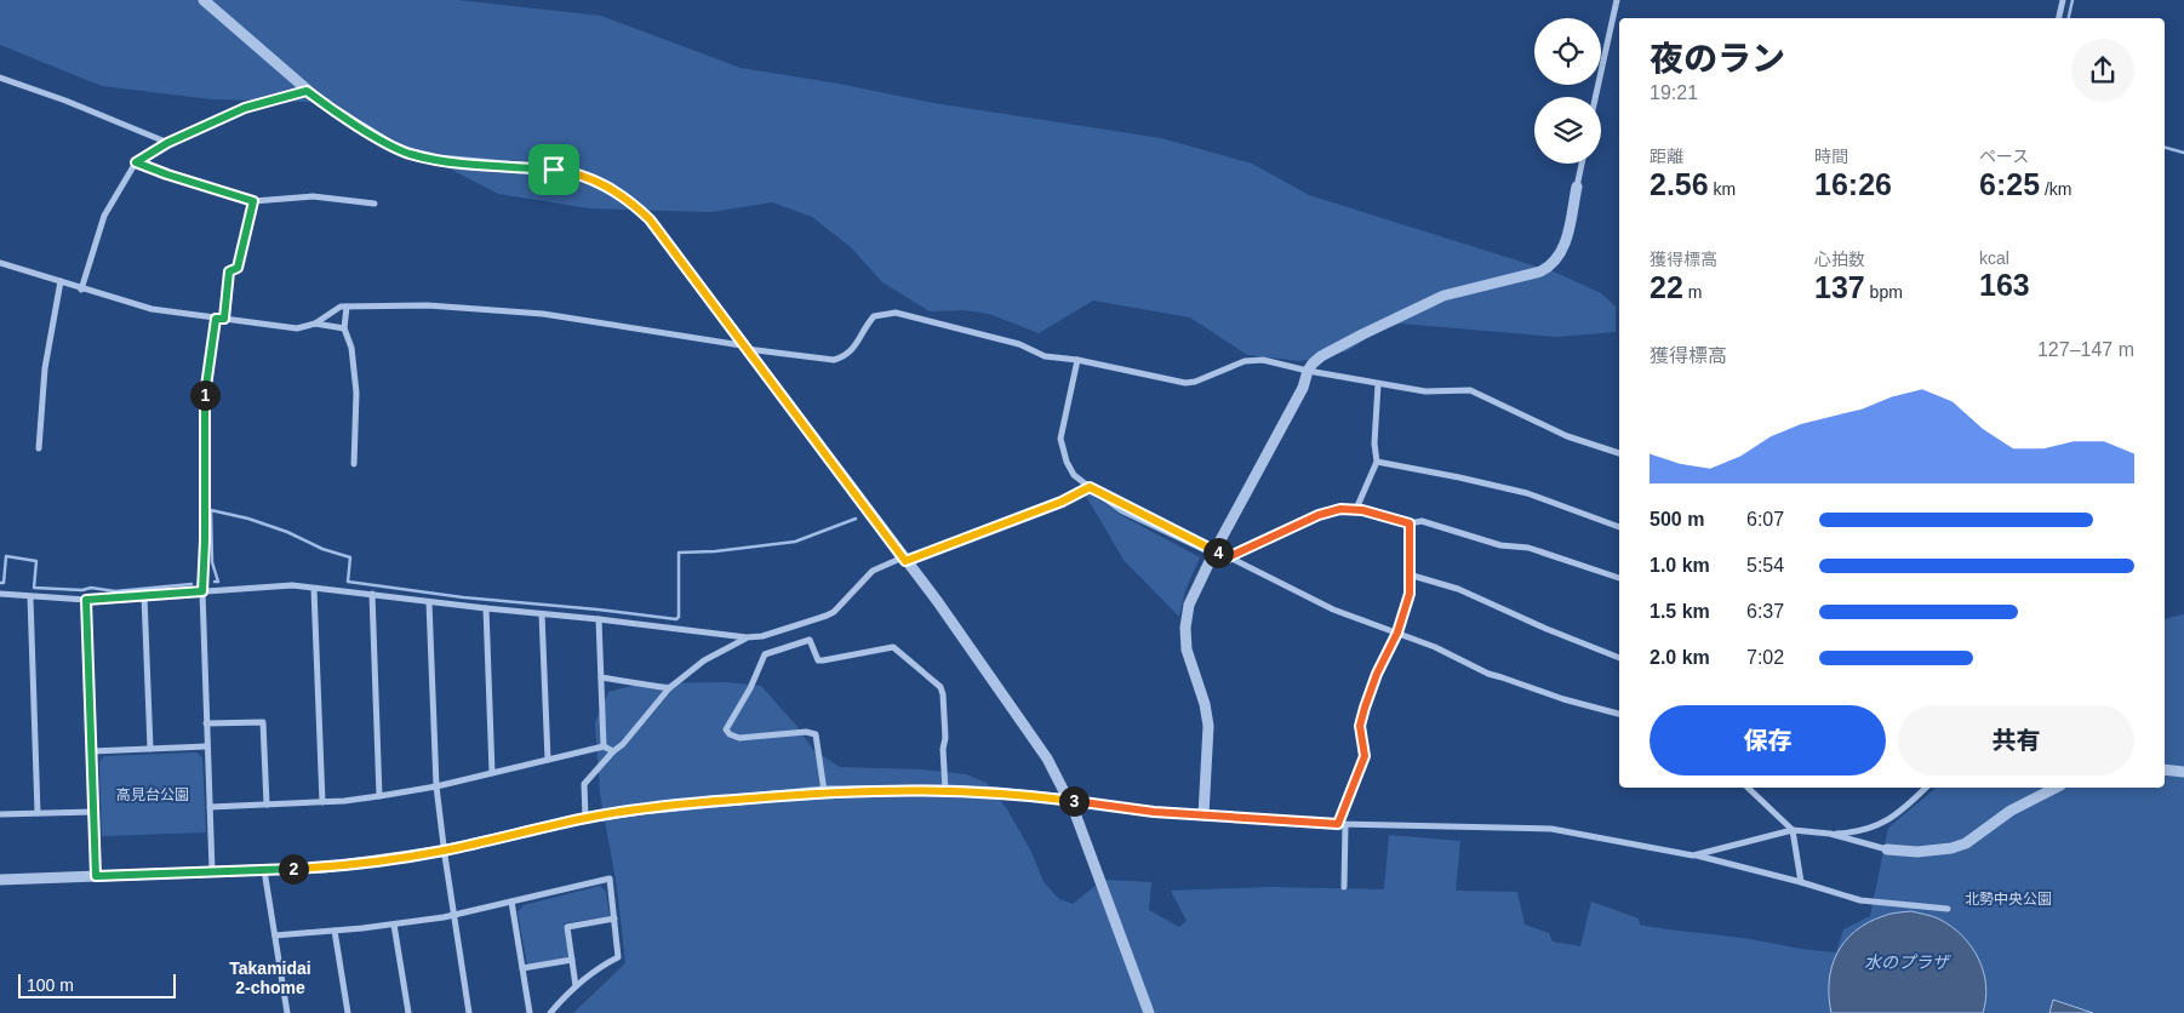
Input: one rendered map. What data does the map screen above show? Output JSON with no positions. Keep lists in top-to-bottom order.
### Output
{
  "districts": ["Takamidai 2-chome"],
  "water": ["水のプラザ"],
  "parks": ["高見台公園", "北勢中央公園"],
  "scale_bar": "100 m",
  "page": {
    "heading": ["夜のラン", "19:21"],
    "stats": [
      ["距離", "2.56 km"],
      ["時間", "16:26"],
      ["ペース", "6:25 /km"],
      ["獲得標高", "22 m"],
      ["心拍数", "137 bpm"],
      ["kcal", "163"]
    ],
    "chart": ["獲得標高", "127–147 m"],
    "pins": [
      "1",
      "4",
      "3",
      "2"
    ],
    "list": [
      {
        "name": "500 m",
        "note": "6:07"
      },
      {
        "name": "1.0 km",
        "note": "5:54"
      },
      {
        "name": "1.5 km",
        "note": "6:37"
      },
      {
        "name": "2.0 km",
        "note": "7:02"
      }
    ],
    "buttons": ["保存", "共有"],
    "scale": "100 m"
  }
}
